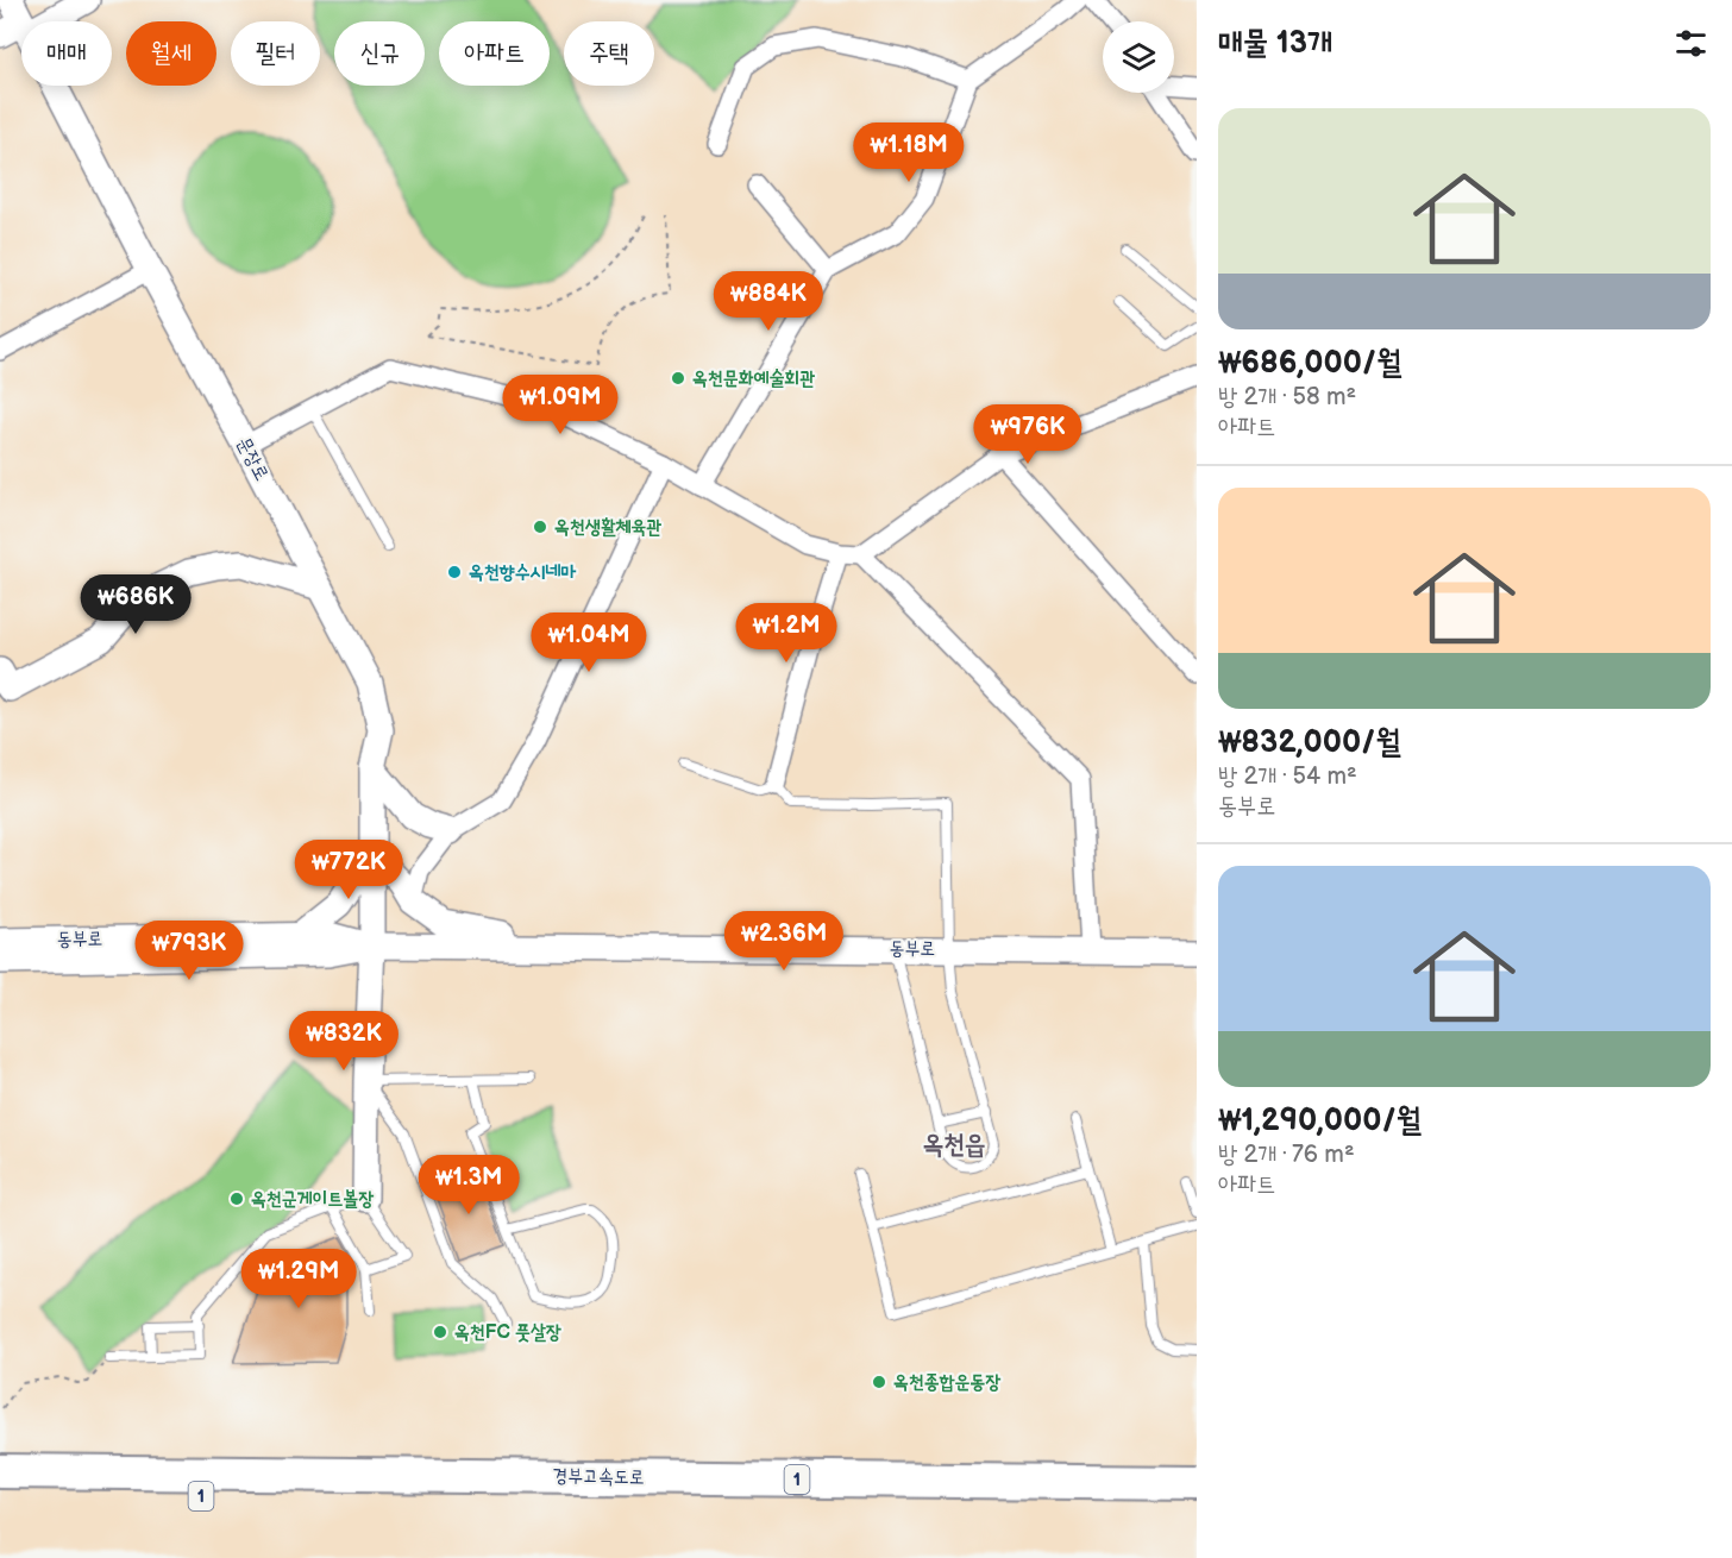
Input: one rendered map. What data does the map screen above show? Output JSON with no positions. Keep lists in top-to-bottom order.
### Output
{
  "streets": {
    "highway": ["경부고속도로", "1"],
    "street": ["문장로", "동부로"]
  },
  "crossings": [
    ["문장로", "동부로"]
  ],
  "districts": ["옥천읍"],
  "places": [
    "옥천문화예술회관",
    "옥천생활체육관",
    "옥천향수시네마",
    "옥천군게이트볼장",
    "옥천FC 풋살장",
    "옥천종합운동장"
  ],
  "page": {
    "heading": "매물 13개",
    "chip": [
      "매매",
      "월세",
      "필터",
      "신규",
      "아파트",
      "주택"
    ],
    "list": [
      {
        "name": "₩686,000/월",
        "note": "방 2개 · 58 m² · 아파트"
      },
      {
        "name": "₩832,000/월",
        "note": "방 2개 · 54 m² · 동부로"
      },
      {
        "name": "₩1,290,000/월",
        "note": "방 2개 · 76 m² · 아파트"
      }
    ],
    "price": [
      "₩1.18M",
      "₩884K",
      "₩1.09M",
      "₩976K",
      "₩686K",
      "₩1.2M",
      "₩1.04M",
      "₩772K",
      "₩2.36M",
      "₩793K",
      "₩832K",
      "₩1.3M",
      "₩1.29M"
    ]
  }
}
